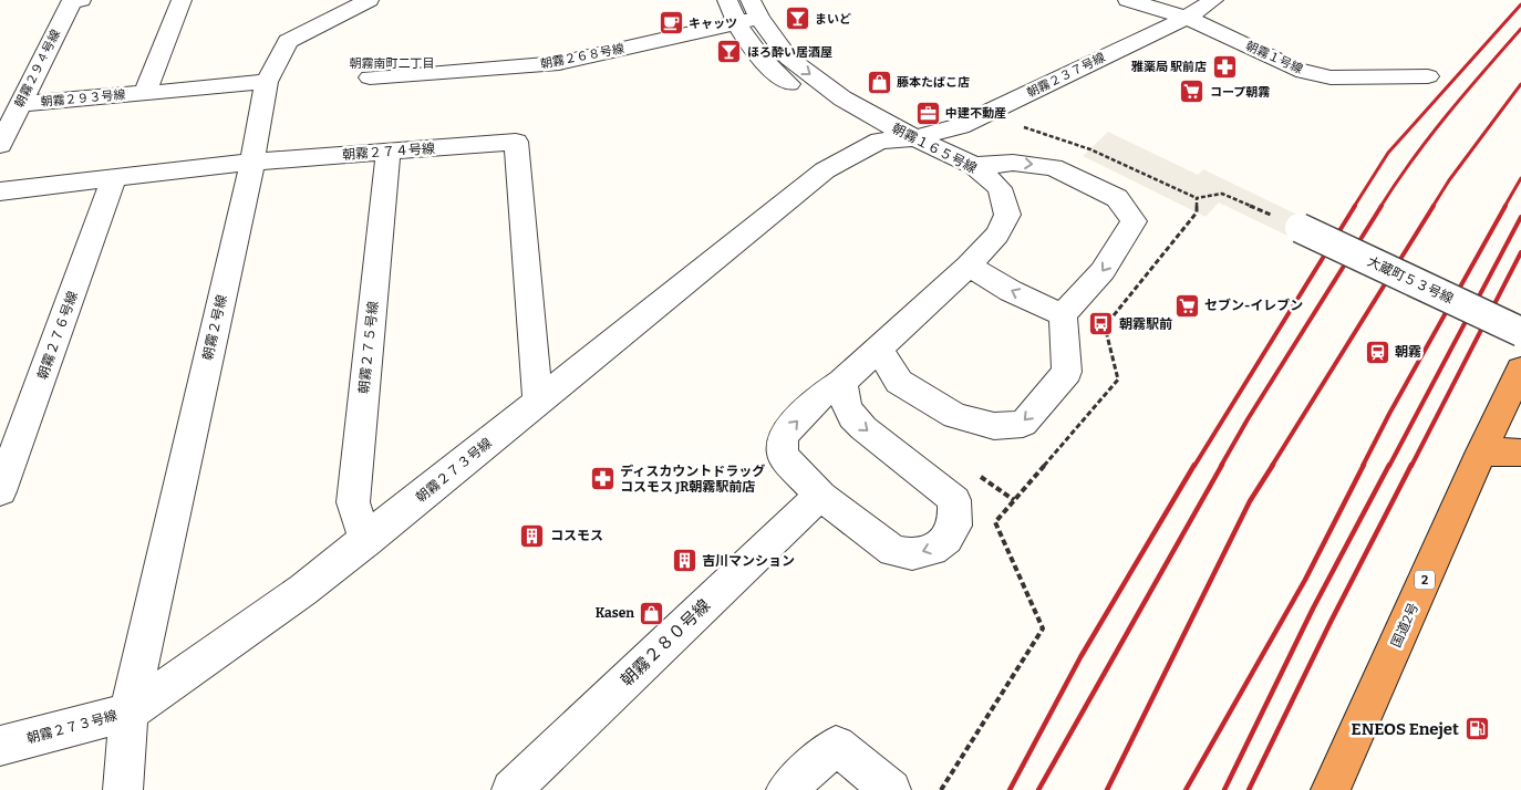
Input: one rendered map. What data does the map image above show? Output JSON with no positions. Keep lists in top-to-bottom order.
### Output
{
  "streets": {
    "highway": ["2", "国道2号"],
    "street": [
      "朝霧２６８号線",
      "朝霧１号線",
      "朝霧２９４号線",
      "朝霧２３７号線",
      "朝霧２９３号線",
      "朝霧１６５号線",
      "朝霧２７４号線",
      "大蔵町５３号線",
      "朝霧２号線",
      "朝霧２７６号線",
      "朝霧２７５号線",
      "朝霧２７３号線",
      "朝霧２８０号線"
    ]
  },
  "crossings": [
    ["朝霧２６８号線", "朝霧１６５号線"],
    ["朝霧１号線", "朝霧２３７号線"],
    ["朝霧２９４号線", "朝霧２９３号線"],
    ["朝霧２３７号線", "朝霧１６５号線"],
    ["朝霧２３７号線", "朝霧２７３号線"],
    ["朝霧１６５号線", "朝霧２７３号線"],
    ["朝霧１６５号線", "朝霧２８０号線"],
    ["朝霧２７４号線", "朝霧２号線"],
    ["朝霧２７４号線", "朝霧２７６号線"],
    ["朝霧２７４号線", "朝霧２７５号線"],
    ["朝霧２７４号線", "朝霧２７３号線"],
    ["朝霧２号線", "朝霧２７３号線"],
    ["朝霧２７５号線", "朝霧２７３号線"]
  ],
  "districts": ["朝霧南町二丁目"],
  "places": {
    "bar": ["まいど", "ほろ酔い居酒屋"],
    "cafe": ["キャッツ"],
    "pharmacy": ["雅薬局 駅前店", "ディスカウントドラッグ コスモス JR朝霧駅前店"],
    "shop": ["藤本たばこ店", "Kasen"],
    "supermarket": ["コープ朝霧", "セブン-イレブン"],
    "office": ["中建不動産"],
    "bus stop": ["朝霧駅前"],
    "station": ["朝霧"],
    "building": ["コスモス", "吉川マンション"],
    "fuel station": ["ENEOS Enejet"]
  }
}
